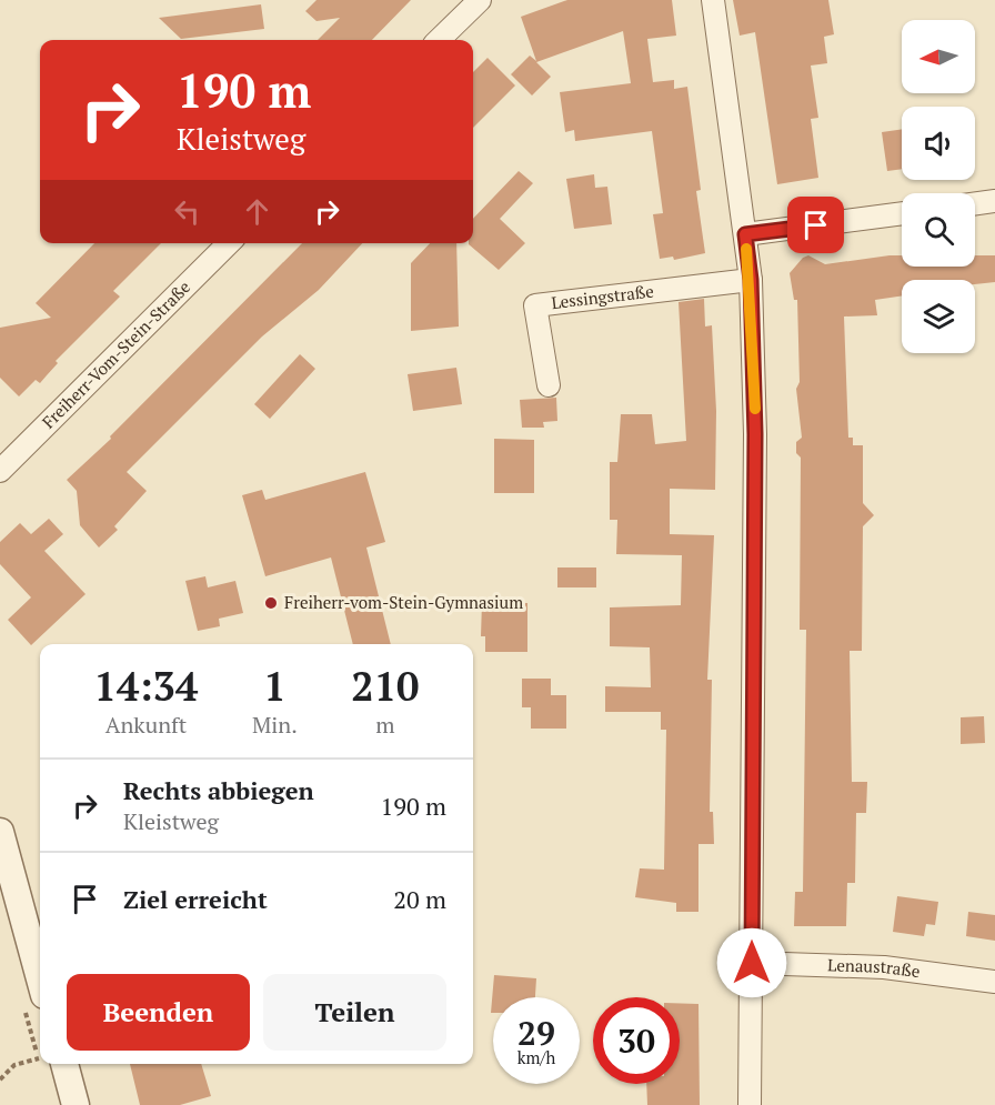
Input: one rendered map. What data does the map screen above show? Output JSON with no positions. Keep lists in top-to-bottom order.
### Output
{
  "streets": {
    "street": ["Lessingstraße", "Freiherr-Vom-Stein-Straße", "Lenaustraße"]
  },
  "places": ["Freiherr-vom-Stein-Gymnasium"],
  "north": "left",
  "page": {
    "turn": ["190 m", "Kleistweg"],
    "eta": [
      "14:34",
      "Ankunft",
      "1",
      "Min.",
      "210",
      "m"
    ],
    "list": [
      {
        "name": "Rechts abbiegen",
        "note": "Kleistweg",
        "value": "190 m"
      },
      {
        "name": "Ziel erreicht",
        "value": "20 m"
      }
    ],
    "buttons": ["Beenden", "Teilen"],
    "speed": "29 km/h",
    "limit": "30"
  }
}
